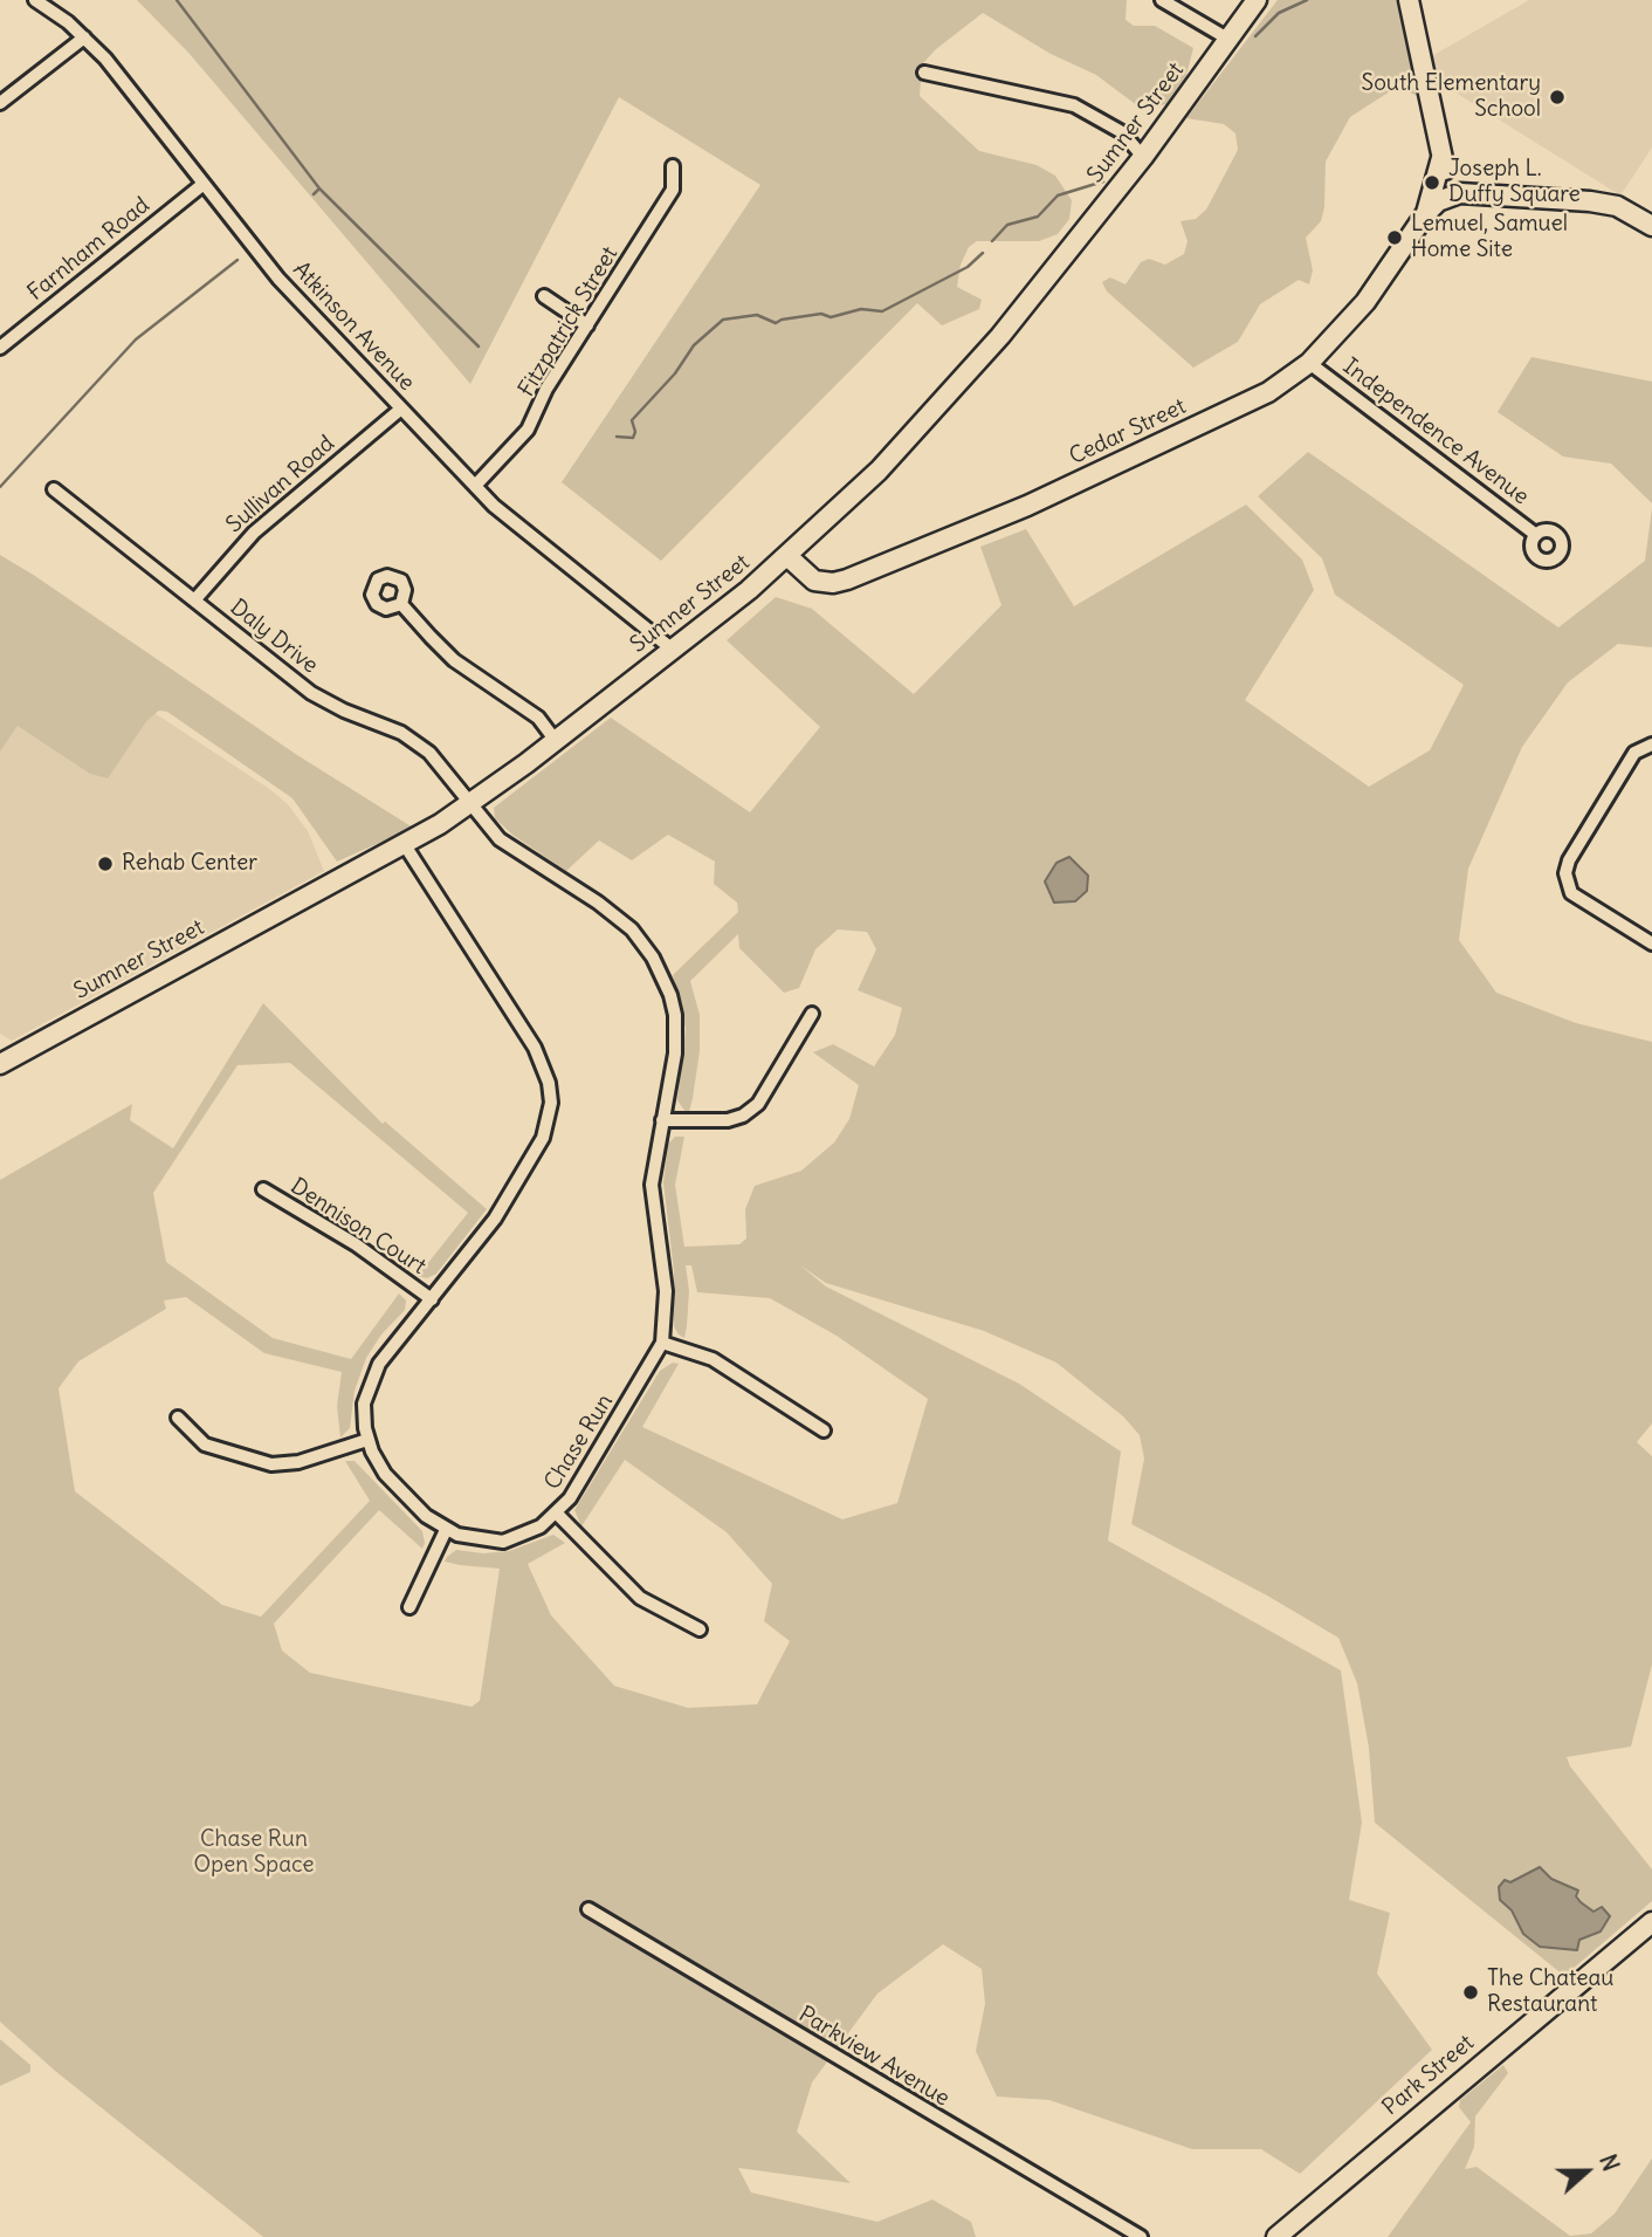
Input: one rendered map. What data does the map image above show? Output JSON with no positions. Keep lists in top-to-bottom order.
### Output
{
  "streets": {
    "main road": ["Sumner Street", "Cedar Street", "Park Street"],
    "street": [
      "Farnham Road",
      "Fitzpatrick Street",
      "Atkinson Avenue",
      "Independence Avenue",
      "Sullivan Road",
      "Daly Drive",
      "Dennison Court",
      "Chase Run",
      "Parkview Avenue"
    ]
  },
  "crossings": [
    ["Sumner Street", "Atkinson Avenue"],
    ["Sumner Street", "Cedar Street"],
    ["Sumner Street", "Daly Drive"],
    ["Sumner Street", "Chase Run"],
    ["Farnham Road", "Atkinson Avenue"],
    ["Fitzpatrick Street", "Atkinson Avenue"],
    ["Atkinson Avenue", "Sullivan Road"],
    ["Cedar Street", "Independence Avenue"],
    ["Sullivan Road", "Daly Drive"],
    ["Daly Drive", "Chase Run"],
    ["Dennison Court", "Chase Run"]
  ],
  "parks": ["Chase Run Open Space"],
  "places": [
    "South Elementary School",
    "Joseph L. Duffy Square",
    "Lemuel, Samuel Home Site",
    "Rehab Center",
    "The Chateau Restaurant"
  ],
  "north": "right"
}
